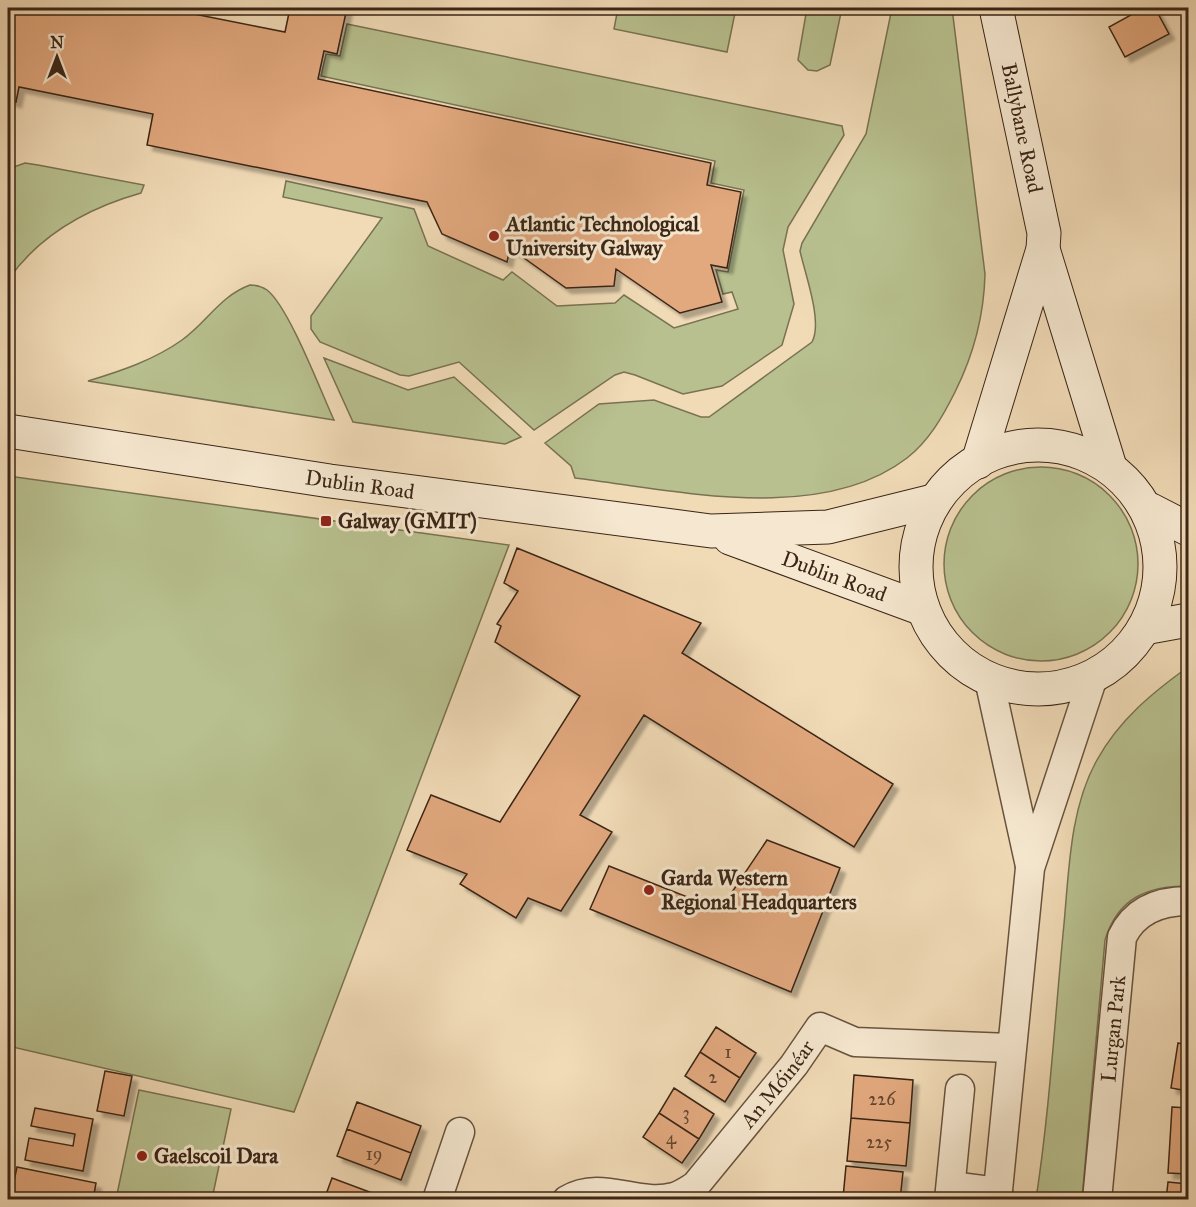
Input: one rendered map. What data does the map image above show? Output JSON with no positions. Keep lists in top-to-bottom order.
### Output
{
  "streets": {
    "main road": ["Ballybane Road", "Dublin Road"],
    "street": ["Lurgan Park", "An Móinéar"]
  },
  "places": {
    "other": ["Atlantic Technological University Galway", "Garda Western Regional Headquarters", "Gaelscoil Dara"],
    "transit": ["Galway (GMIT)"]
  },
  "house_numbers": [
    "1",
    "2",
    "226",
    "3",
    "4",
    "225",
    "19"
  ],
  "north": "top"
}
